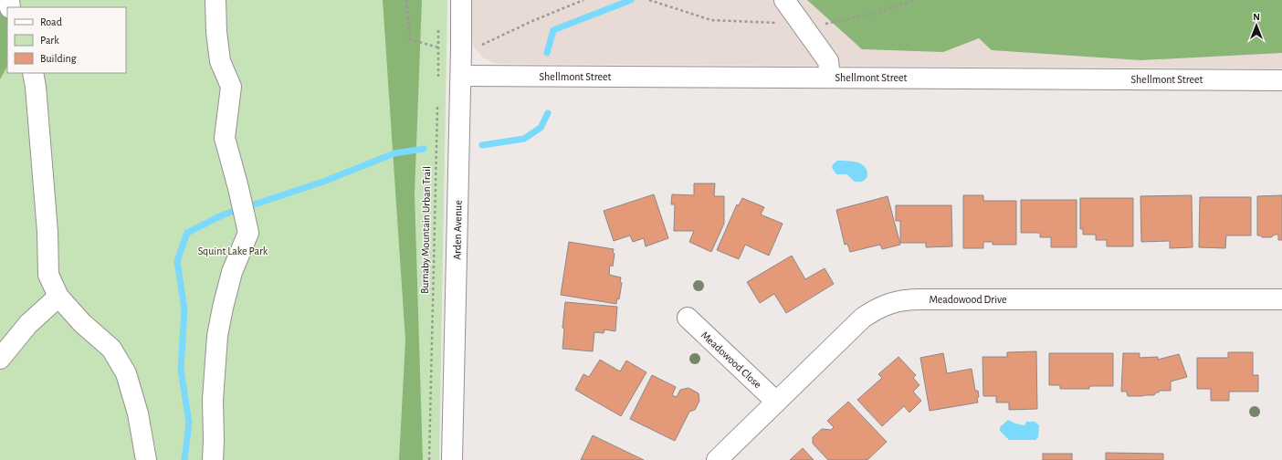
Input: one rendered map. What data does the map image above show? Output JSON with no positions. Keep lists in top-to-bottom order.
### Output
{
  "streets": {
    "street": [
      "Shellmont Street",
      "Arden Avenue",
      "Meadowood Drive",
      "Meadowood Close"
    ],
    "path": ["Burnaby Mountain Urban Trail"]
  },
  "crossings": [
    ["Shellmont Street", "Arden Avenue"],
    ["Meadowood Drive", "Meadowood Close"]
  ],
  "parks": ["Squint Lake Park"],
  "legend": ["Road", "Park", "Building"],
  "north": "top"
}
